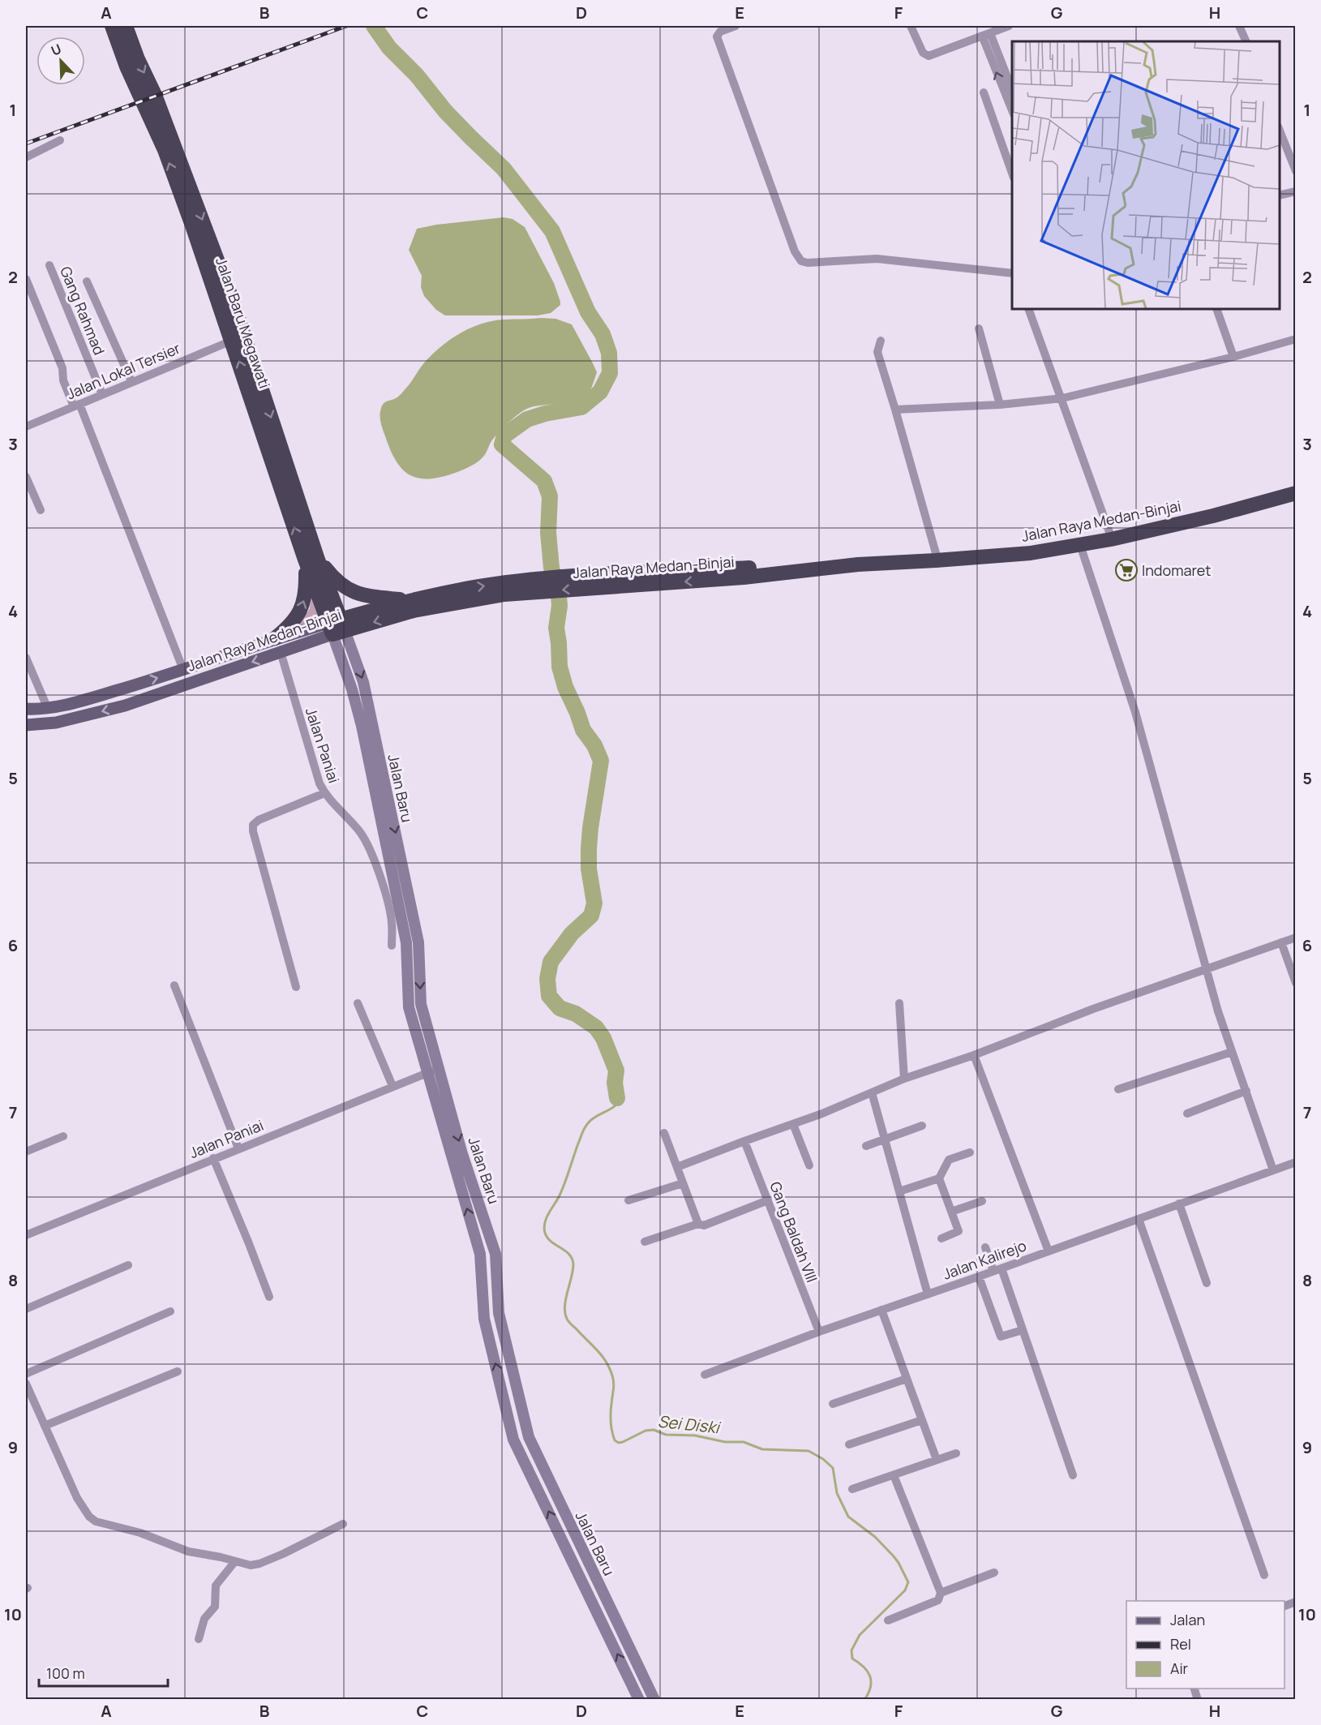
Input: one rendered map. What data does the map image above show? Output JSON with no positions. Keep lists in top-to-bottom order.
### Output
{
  "streets": {
    "highway": ["Jalan Baru Megawati", "Jalan Raya Medan-Binjai"],
    "street": [
      "Gang Rahmad",
      "Jalan Lokal Tersier",
      "Jalan Paniai",
      "Jalan Baru",
      "Gang Baldah VIII",
      "Jalan Kalirejo"
    ]
  },
  "crossings": [
    ["Gang Rahmad", "Jalan Lokal Tersier"],
    ["Jalan Baru Megawati", "Jalan Lokal Tersier"],
    ["Jalan Baru Megawati", "Jalan Raya Medan-Binjai"],
    ["Jalan Baru Megawati", "Jalan Baru"],
    ["Jalan Raya Medan-Binjai", "Jalan Paniai"],
    ["Jalan Raya Medan-Binjai", "Jalan Baru"],
    ["Jalan Paniai", "Jalan Baru"],
    ["Gang Baldah VIII", "Jalan Kalirejo"]
  ],
  "water": ["Sei Diski"],
  "places": {
    "supermarket": ["Indomaret"]
  },
  "legend": ["Jalan", "Rel", "Air"],
  "scale_bar": "100 m",
  "north": "top left",
  "grid": {
    "columns": [
      "A",
      "B",
      "C",
      "D",
      "E",
      "F",
      "G",
      "H"
    ],
    "rows": [
      "1",
      "2",
      "3",
      "4",
      "5",
      "6",
      "7",
      "8",
      "9",
      "10"
    ]
  }
}
